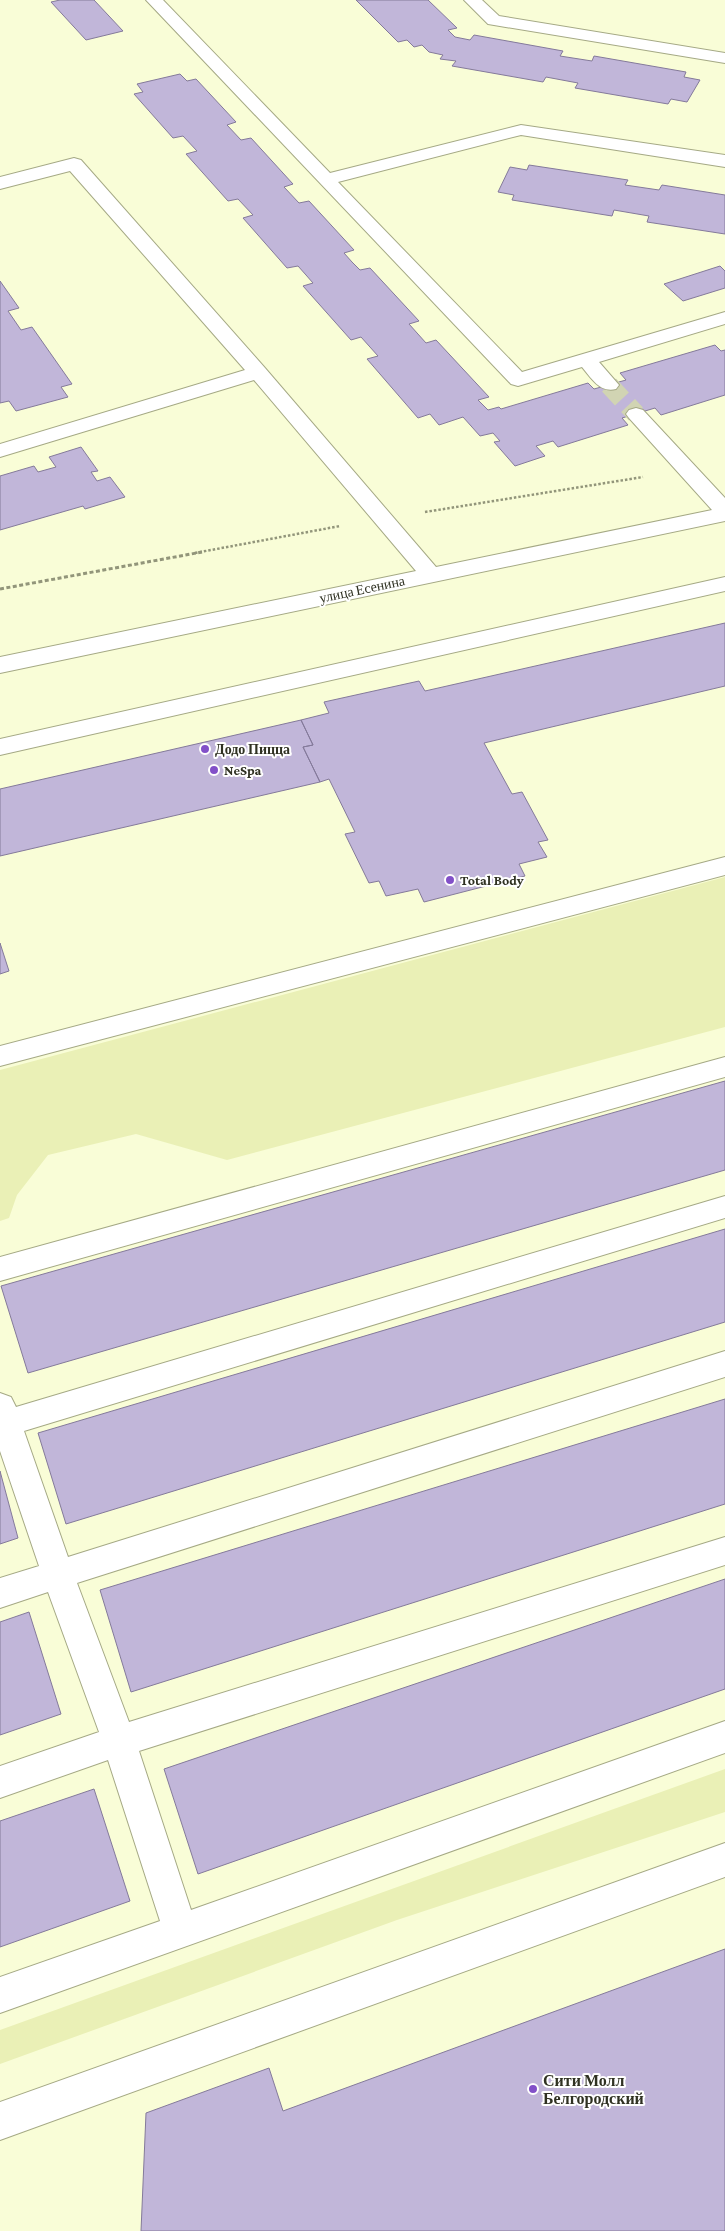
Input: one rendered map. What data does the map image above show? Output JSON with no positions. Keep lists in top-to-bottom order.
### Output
{
  "streets": {
    "street": ["улица Есенина"]
  },
  "places": [
    "Додо Пицца",
    "NeSpa",
    "Total Body",
    "Сити Молл Белгородский"
  ]
}
